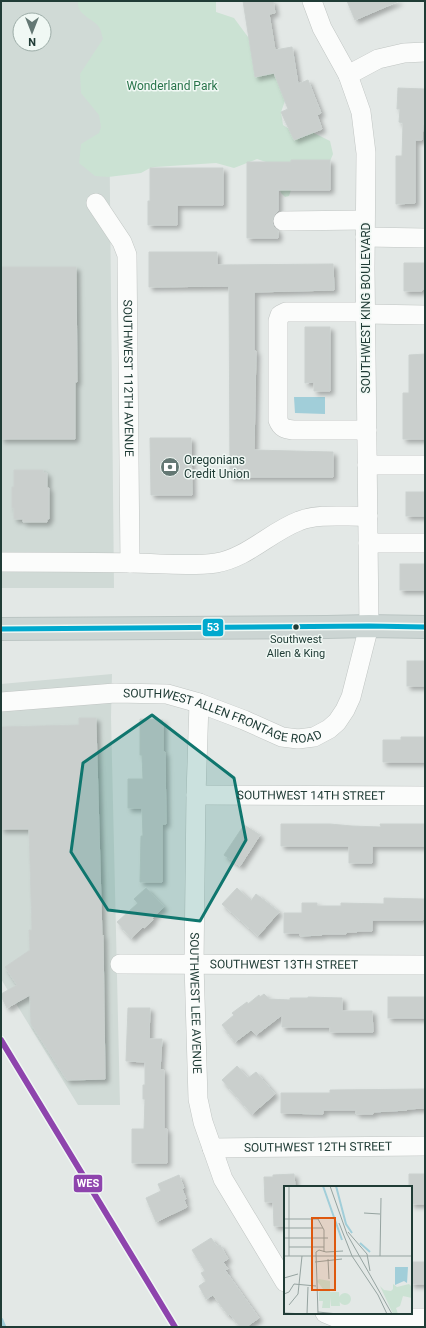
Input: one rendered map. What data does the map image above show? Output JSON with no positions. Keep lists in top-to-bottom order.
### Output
{
  "streets": {
    "street": [
      "SOUTHWEST KING BOULEVARD",
      "SOUTHWEST 112TH AVENUE",
      "SOUTHWEST ALLEN FRONTAGE ROAD",
      "SOUTHWEST 14TH STREET",
      "SOUTHWEST 13TH STREET",
      "SOUTHWEST LEE AVENUE",
      "SOUTHWEST 12TH STREET"
    ]
  },
  "crossings": [
    ["SOUTHWEST KING BOULEVARD", "SOUTHWEST ALLEN FRONTAGE ROAD"],
    ["SOUTHWEST ALLEN FRONTAGE ROAD", "SOUTHWEST LEE AVENUE"],
    ["SOUTHWEST 14TH STREET", "SOUTHWEST LEE AVENUE"],
    ["SOUTHWEST 13TH STREET", "SOUTHWEST LEE AVENUE"],
    ["SOUTHWEST LEE AVENUE", "SOUTHWEST 12TH STREET"]
  ],
  "parks": ["Wonderland Park"],
  "places": {
    "bank": ["Oregonians Credit Union"],
    "other": ["Southwest Allen & King"]
  },
  "lines": ["transit line 53", "transit line WES"],
  "north": "bottom"
}
